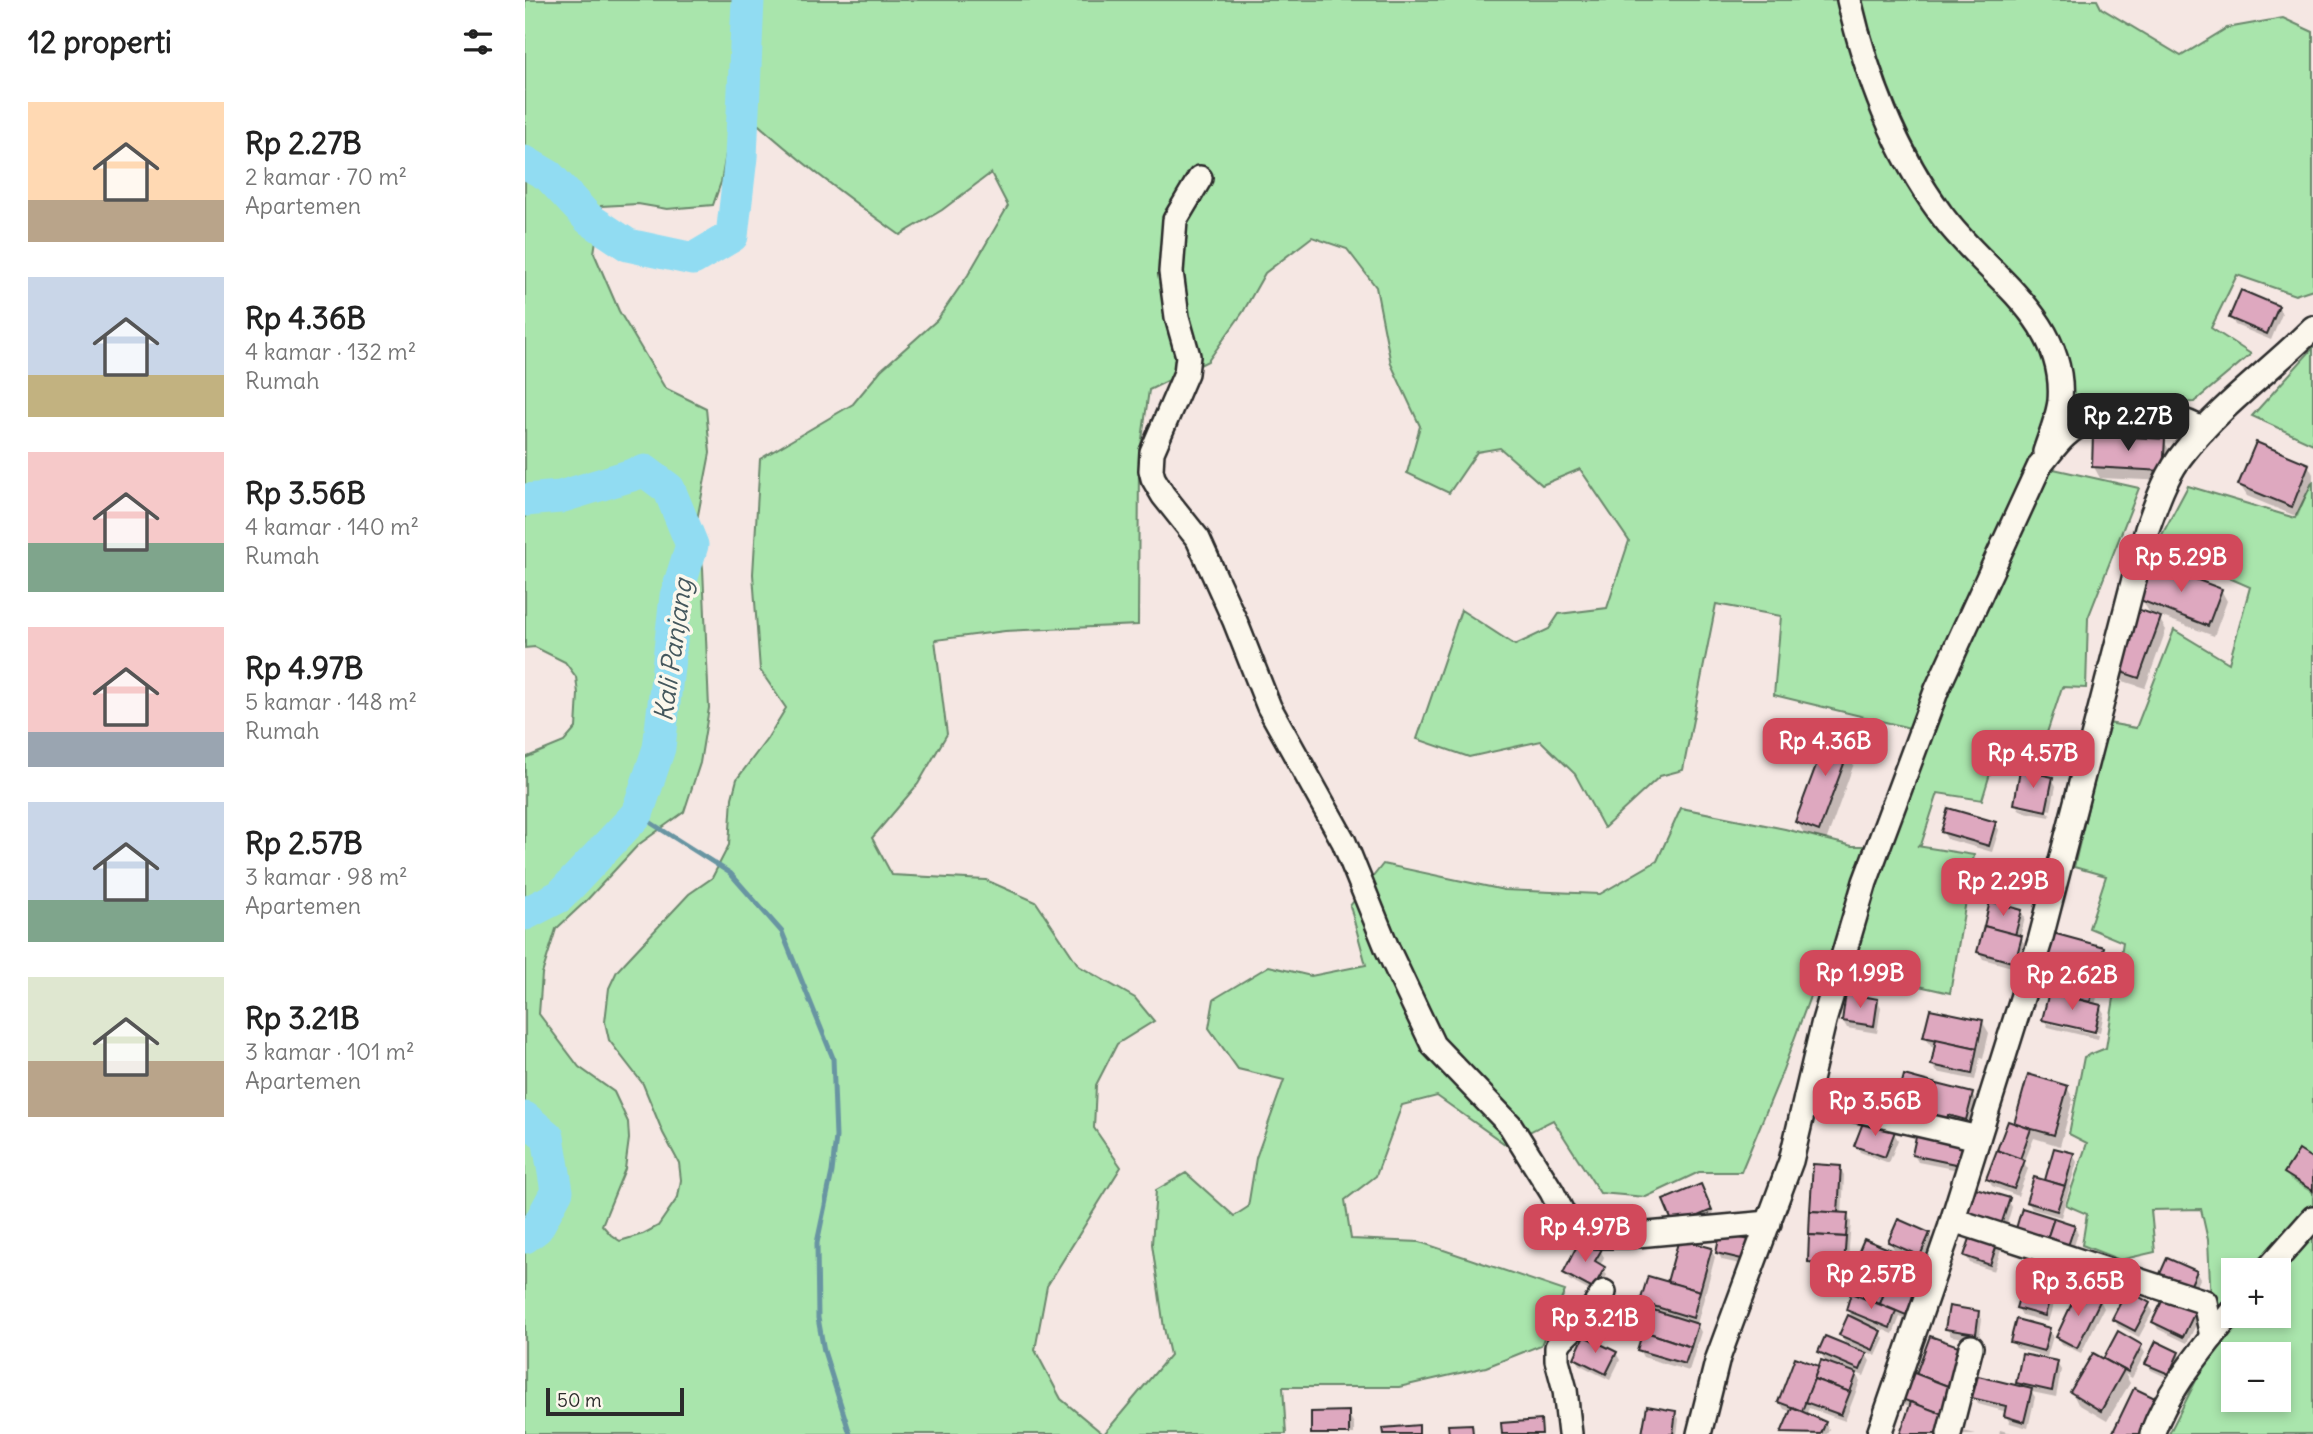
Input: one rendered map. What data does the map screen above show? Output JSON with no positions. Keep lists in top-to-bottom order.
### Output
{
  "water": ["Kali Panjang"],
  "scale_bar": "50 m",
  "page": {
    "heading": "12 properti",
    "list": [
      {
        "name": "Rp 2.27B",
        "note": "2 kamar · 70 m² · Apartemen"
      },
      {
        "name": "Rp 4.36B",
        "note": "4 kamar · 132 m² · Rumah"
      },
      {
        "name": "Rp 3.56B",
        "note": "4 kamar · 140 m² · Rumah"
      },
      {
        "name": "Rp 4.97B",
        "note": "5 kamar · 148 m² · Rumah"
      },
      {
        "name": "Rp 2.57B",
        "note": "3 kamar · 98 m² · Apartemen"
      },
      {
        "name": "Rp 3.21B",
        "note": "3 kamar · 101 m² · Apartemen"
      }
    ],
    "price": [
      "Rp 2.27B",
      "Rp 5.29B",
      "Rp 4.36B",
      "Rp 4.57B",
      "Rp 2.29B",
      "Rp 1.99B",
      "Rp 2.62B",
      "Rp 3.56B",
      "Rp 4.97B",
      "Rp 2.57B",
      "Rp 3.65B",
      "Rp 3.21B"
    ],
    "map_buttons": ["+", "−"],
    "scale": "50 m"
  }
}
